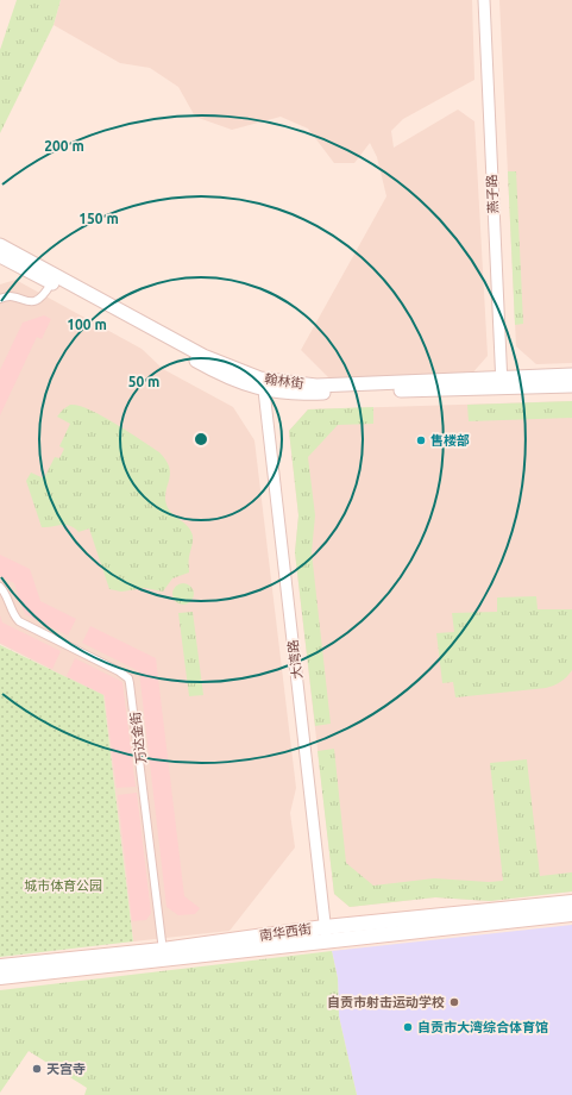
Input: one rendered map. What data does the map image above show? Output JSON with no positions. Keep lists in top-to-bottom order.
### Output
{
  "streets": {
    "main road": ["南华西街"],
    "street": [
      "燕子路",
      "翰林街",
      "大湾路",
      "万达金街"
    ]
  },
  "crossings": [
    ["燕子路", "翰林街"],
    ["翰林街", "大湾路"],
    ["大湾路", "南华西街"],
    ["万达金街", "南华西街"]
  ],
  "parks": ["城市体育公园"],
  "places": [
    "售楼部",
    "自贡市射击运动学校",
    "自贡市大湾综合体育馆",
    "天宫寺"
  ],
  "rings": [
    "200 m",
    "150 m",
    "100 m",
    "50 m"
  ]
}
